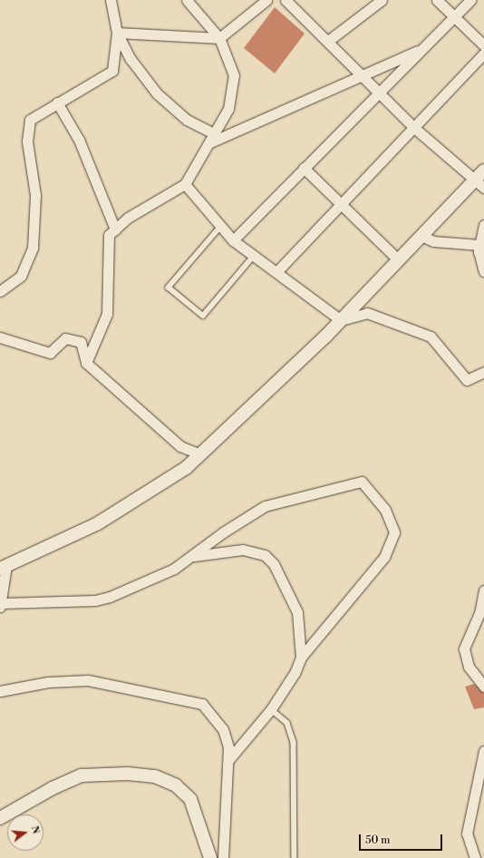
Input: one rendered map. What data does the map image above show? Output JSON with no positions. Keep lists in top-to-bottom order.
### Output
{
  "scale_bar": "50 m",
  "north": "right"
}
